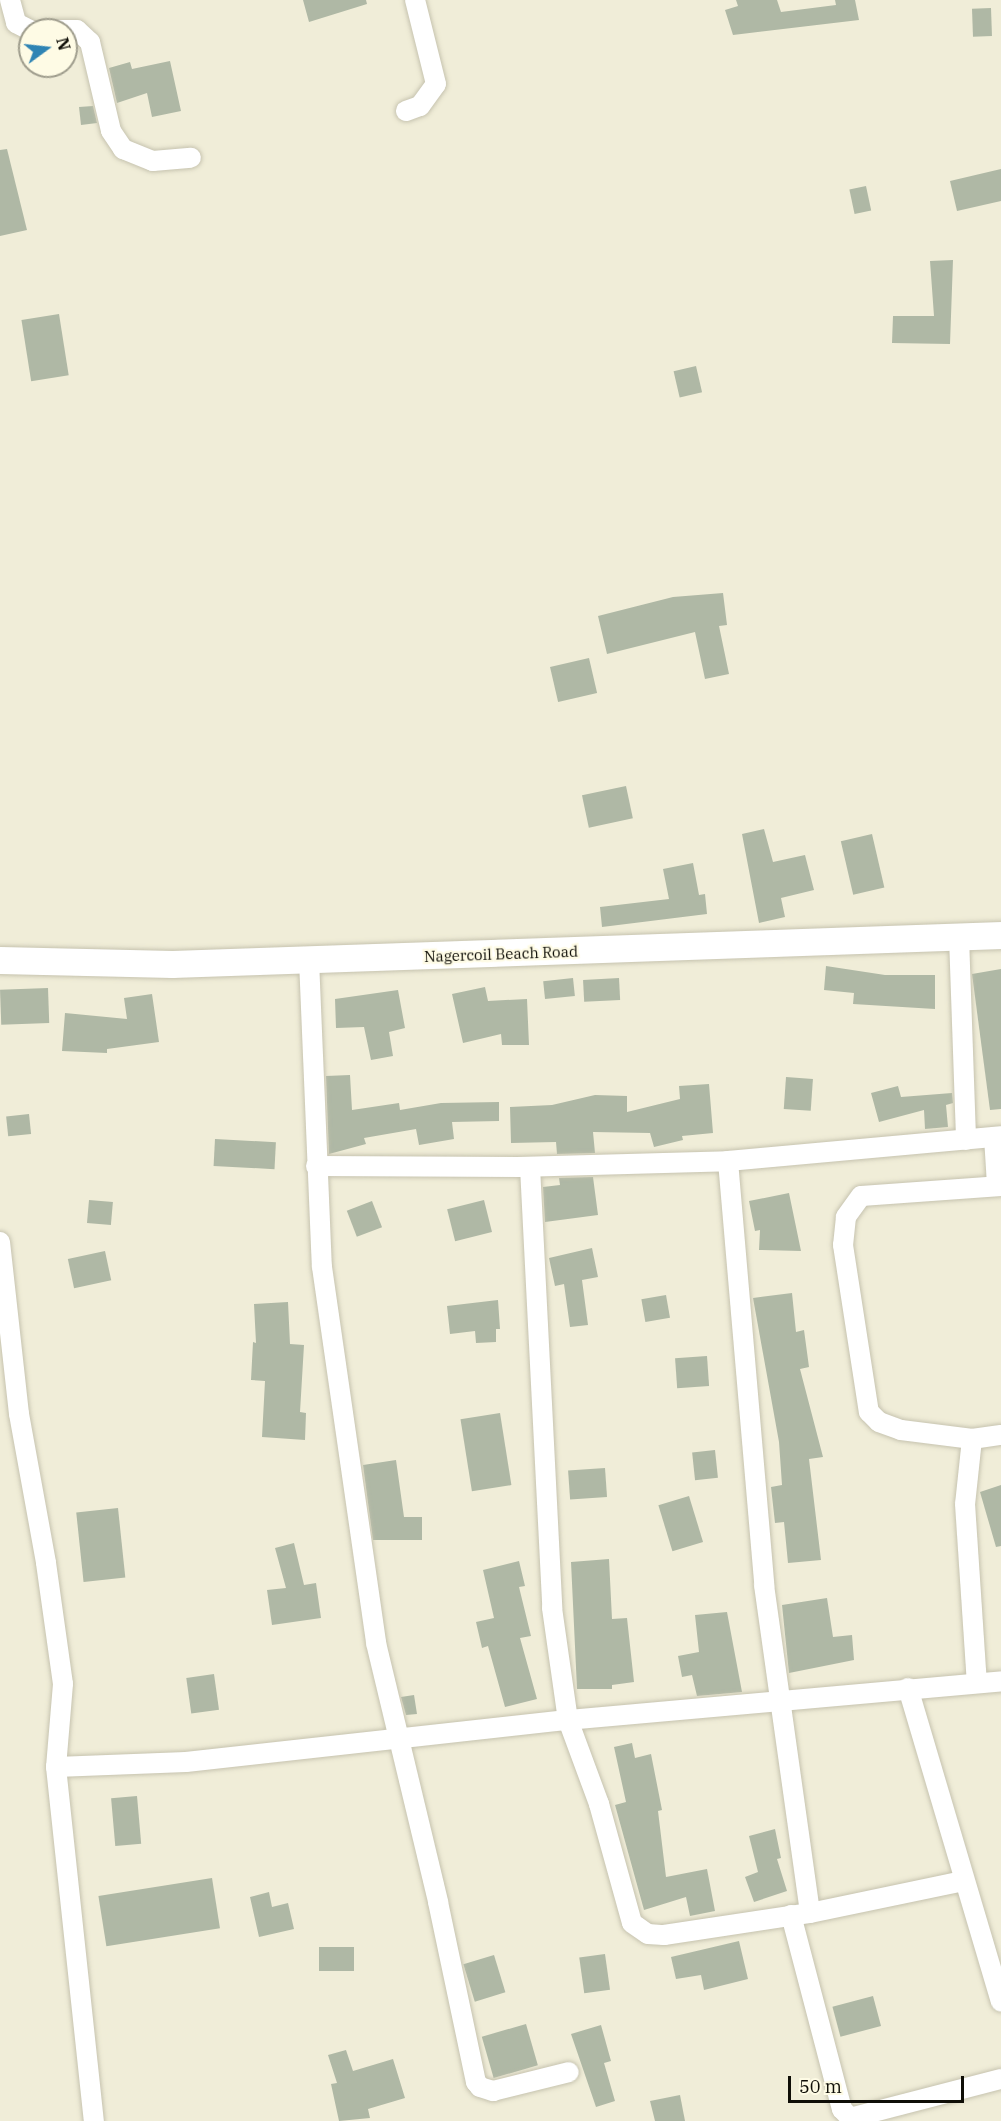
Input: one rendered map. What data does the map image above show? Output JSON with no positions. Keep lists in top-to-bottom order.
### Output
{
  "streets": {
    "main road": ["Nagercoil Beach Road"]
  },
  "scale_bar": "50 m",
  "north": "right"
}
